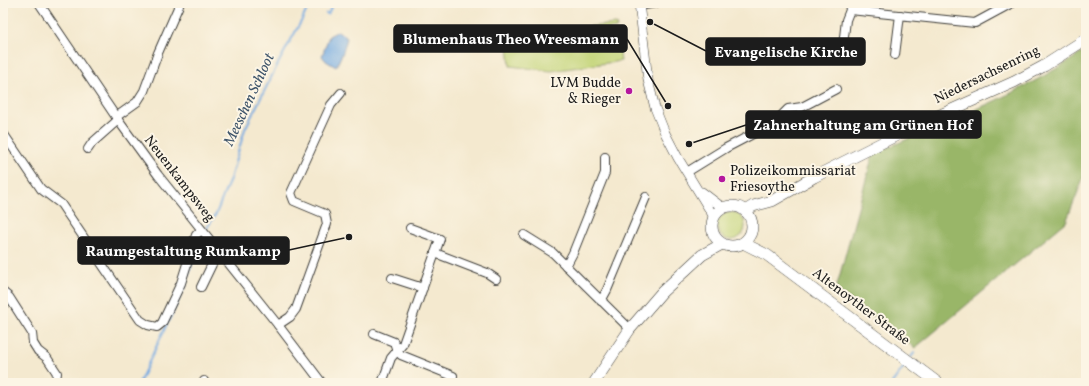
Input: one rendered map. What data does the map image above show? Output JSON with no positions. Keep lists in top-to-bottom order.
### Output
{
  "streets": {
    "main road": ["Niedersachsenring", "Altenoyther Straße"],
    "street": ["Neuenkampsweg"]
  },
  "crossings": [
    ["Niedersachsenring", "Altenoyther Straße"]
  ],
  "water": ["Meeschen Schloot"],
  "places": [
    "Evangelische Kirche",
    "LVM Budde & Rieger",
    "Blumenhaus Theo Wreesmann",
    "Zahnerhaltung am Grünen Hof",
    "Polizeikommissariat Friesoythe",
    "Raumgestaltung Rumkamp"
  ]
}
